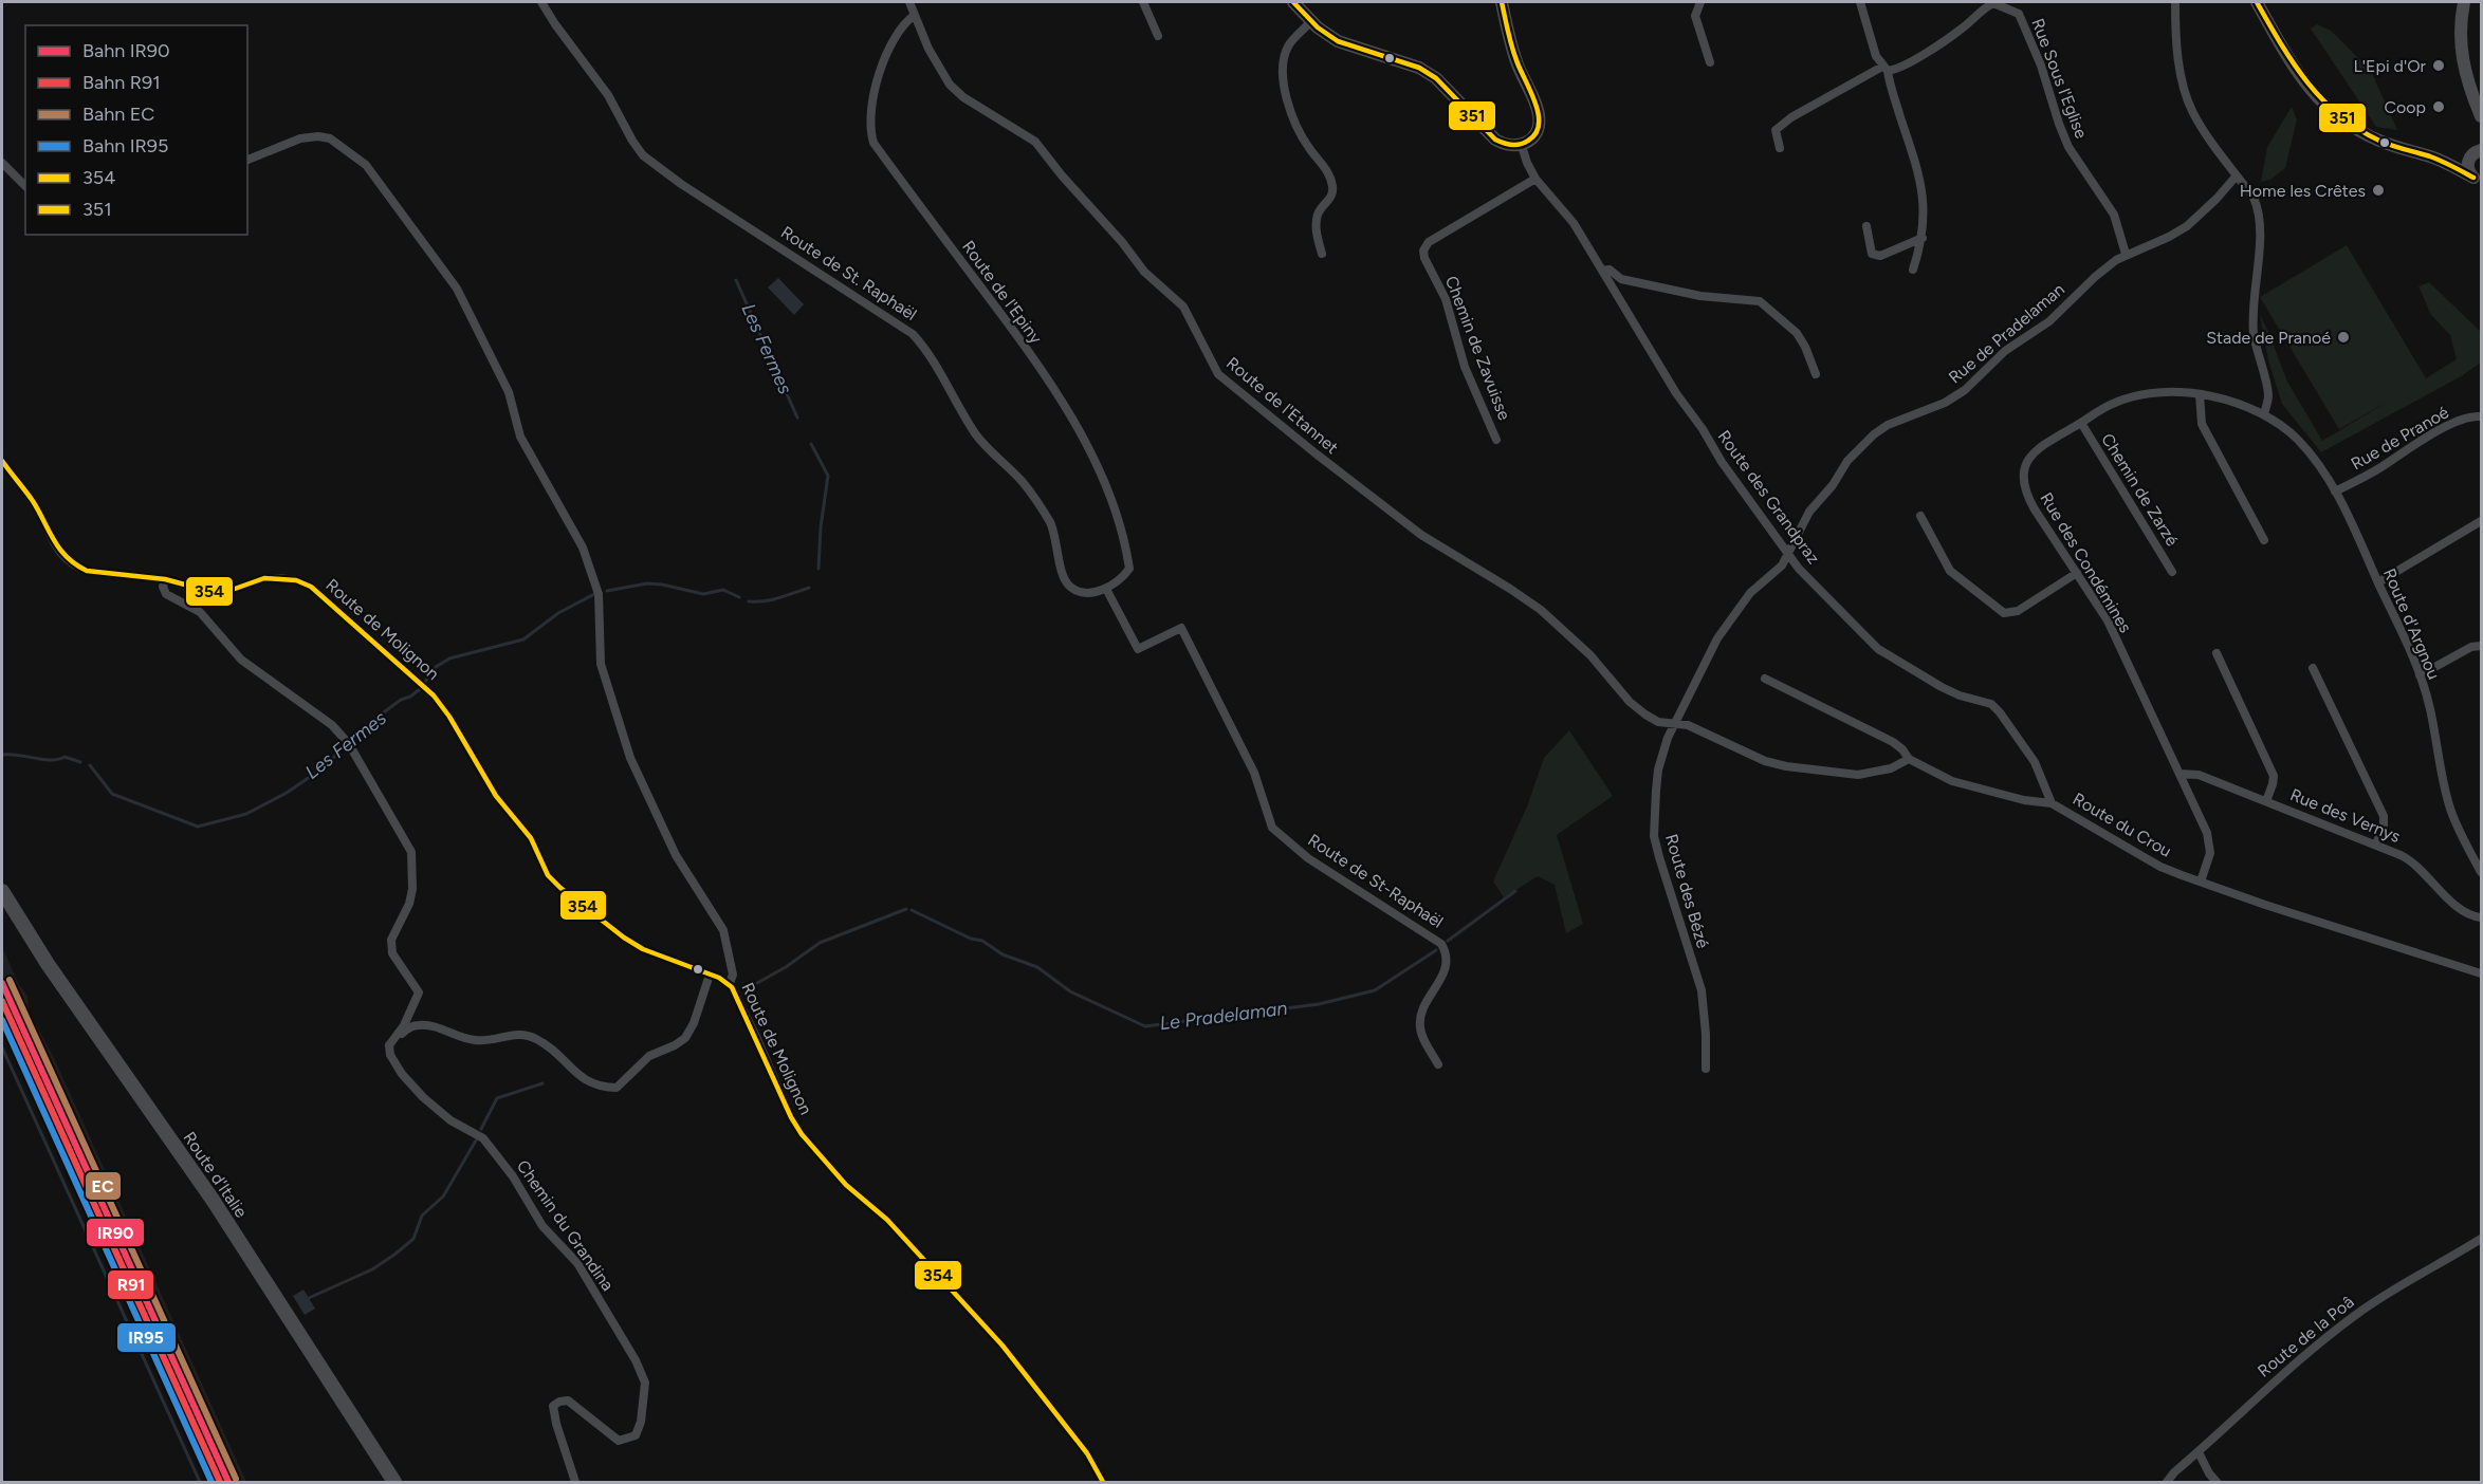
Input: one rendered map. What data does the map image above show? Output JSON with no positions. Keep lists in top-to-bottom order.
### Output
{
  "streets": {
    "main road": ["Route d'Italie"],
    "street": [
      "Rue Sous l'Eglise",
      "Route de St. Raphaël",
      "Route de l'Epiny",
      "Rue de Pradelaman",
      "Chemin de Zavuisse",
      "Route de l'Etannet",
      "Rue de Pranoé",
      "Chemin de Zarzé",
      "Route des Grandpraz",
      "Rue des Condémines",
      "Route d'Argnou",
      "Route de Molignon",
      "Rue des Vernys",
      "Route du Crou",
      "Route de St-Raphaël",
      "Route des Bézé",
      "Chemin du Grandina",
      "Route de la Poâ"
    ]
  },
  "crossings": [
    ["Rue Sous l'Eglise", "Rue de Pradelaman"],
    ["Route de St. Raphaël", "Route de l'Epiny"],
    ["Route de St. Raphaël", "Route de St-Raphaël"],
    ["Route de l'Epiny", "Route de l'Etannet"],
    ["Route de l'Epiny", "Route de St-Raphaël"],
    ["Rue de Pradelaman", "Route de l'Etannet"],
    ["Rue de Pradelaman", "Route des Grandpraz"],
    ["Rue de Pradelaman", "Route des Bézé"],
    ["Chemin de Zavuisse", "Route des Grandpraz"],
    ["Route de l'Etannet", "Route des Bézé"],
    ["Rue de Pranoé", "Route d'Argnou"],
    ["Chemin de Zarzé", "Rue des Condémines"],
    ["Route des Grandpraz", "Route du Crou"],
    ["Rue des Condémines", "Route d'Argnou"],
    ["Rue des Condémines", "Rue des Vernys"],
    ["Rue des Condémines", "Route du Crou"]
  ],
  "water": ["Les Fermes", "Le Pradelaman"],
  "places": [
    "L'Epi d'Or",
    "Coop",
    "Home les Crêtes",
    "Stade de Pranoé"
  ],
  "lines": [
    "transit line 351",
    "transit line 354",
    "rail line EC",
    "rail line IR90",
    "rail line R91",
    "rail line IR95"
  ],
  "legend": [
    "Bahn IR90",
    "Bahn R91",
    "Bahn EC",
    "Bahn IR95",
    "354",
    "351"
  ]
}
